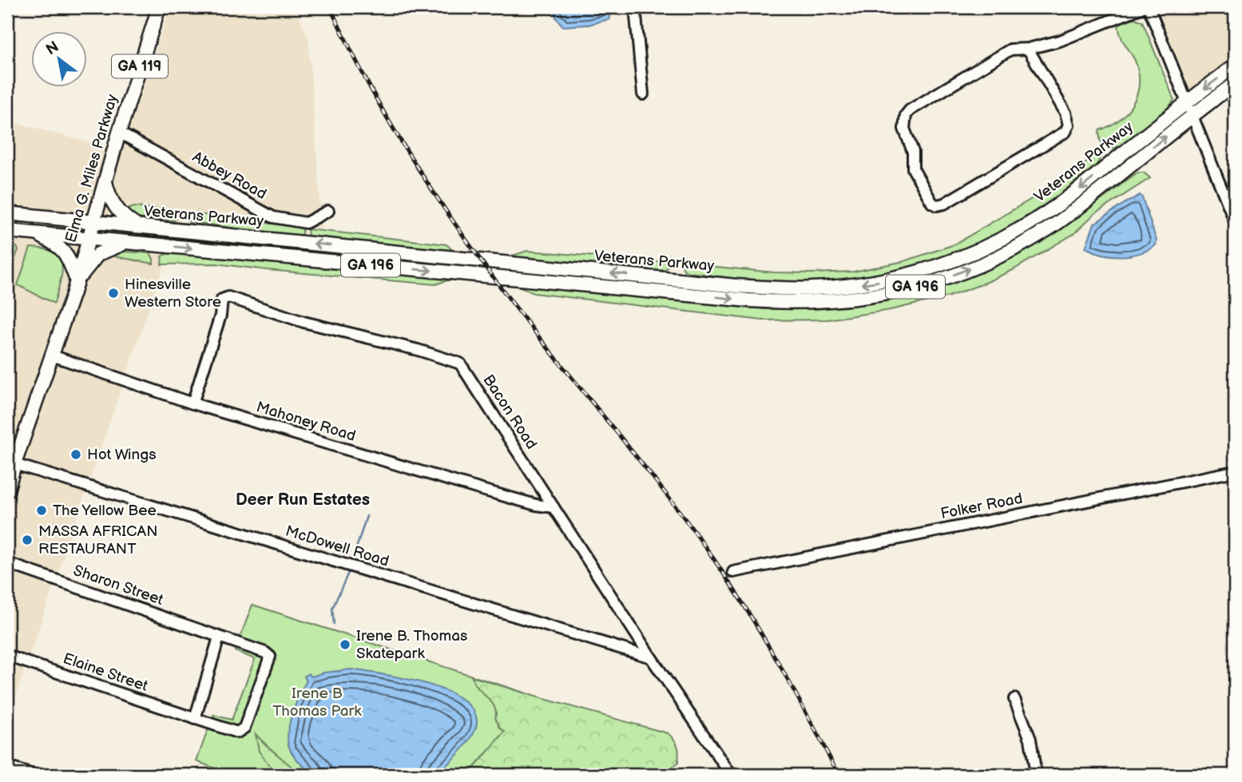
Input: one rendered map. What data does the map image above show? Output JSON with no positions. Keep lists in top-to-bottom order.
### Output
{
  "streets": {
    "main road": [
      "GA 119",
      "Veterans Parkway",
      "Elma G. Miles Parkway",
      "GA 196"
    ],
    "street": [
      "Abbey Road",
      "Bacon Road",
      "Mahoney Road",
      "Folker Road",
      "McDowell Road",
      "Sharon Street",
      "Elaine Street"
    ]
  },
  "crossings": [
    ["GA 119", "Elma G. Miles Parkway"],
    ["GA 119", "Mahoney Road"],
    ["GA 119", "McDowell Road"],
    ["Veterans Parkway", "Elma G. Miles Parkway"],
    ["Veterans Parkway", "GA 196"],
    ["Elma G. Miles Parkway", "Abbey Road"],
    ["Elma G. Miles Parkway", "GA 196"],
    ["Elma G. Miles Parkway", "Mahoney Road"],
    ["Bacon Road", "Mahoney Road"],
    ["Bacon Road", "McDowell Road"],
    ["Sharon Street", "Elaine Street"]
  ],
  "districts": ["Deer Run Estates"],
  "parks": ["Irene B Thomas Park"],
  "places": [
    "Hinesville Western Store",
    "Hot Wings",
    "The Yellow Bee",
    "MASSA AFRICAN RESTAURANT",
    "Irene B. Thomas Skatepark"
  ],
  "north": "top left"
}
